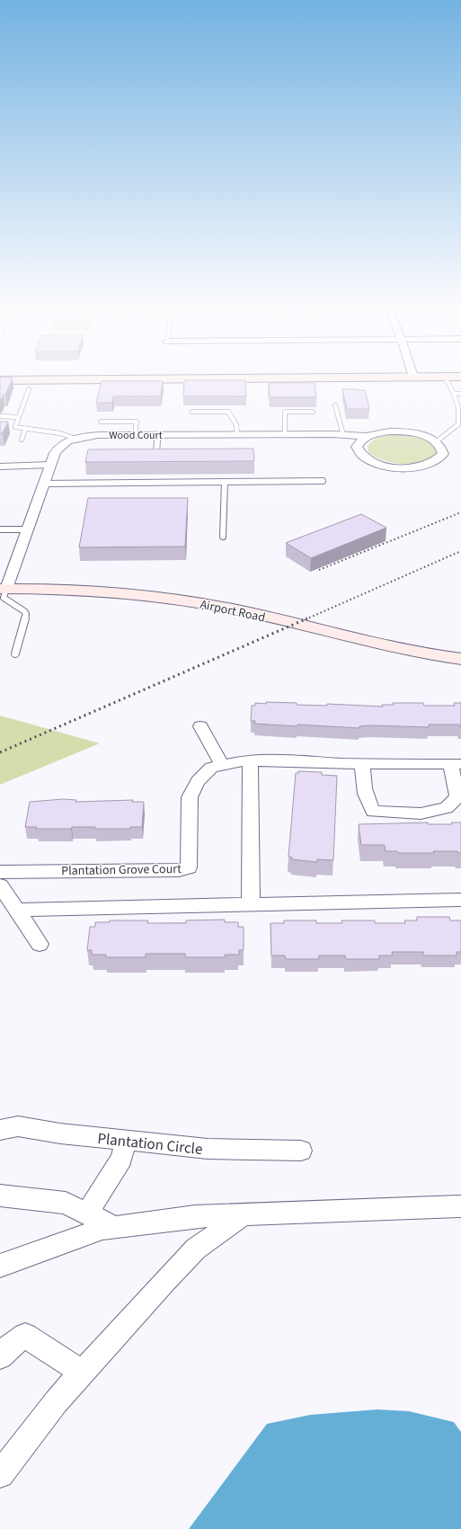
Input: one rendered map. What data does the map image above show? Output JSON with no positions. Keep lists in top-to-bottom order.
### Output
{
  "streets": {
    "street": [
      "Wood Court",
      "Airport Road",
      "Plantation Grove Court",
      "Plantation Circle"
    ]
  },
  "crossings": [
    ["Wood Court", "Airport Road"]
  ]
}
